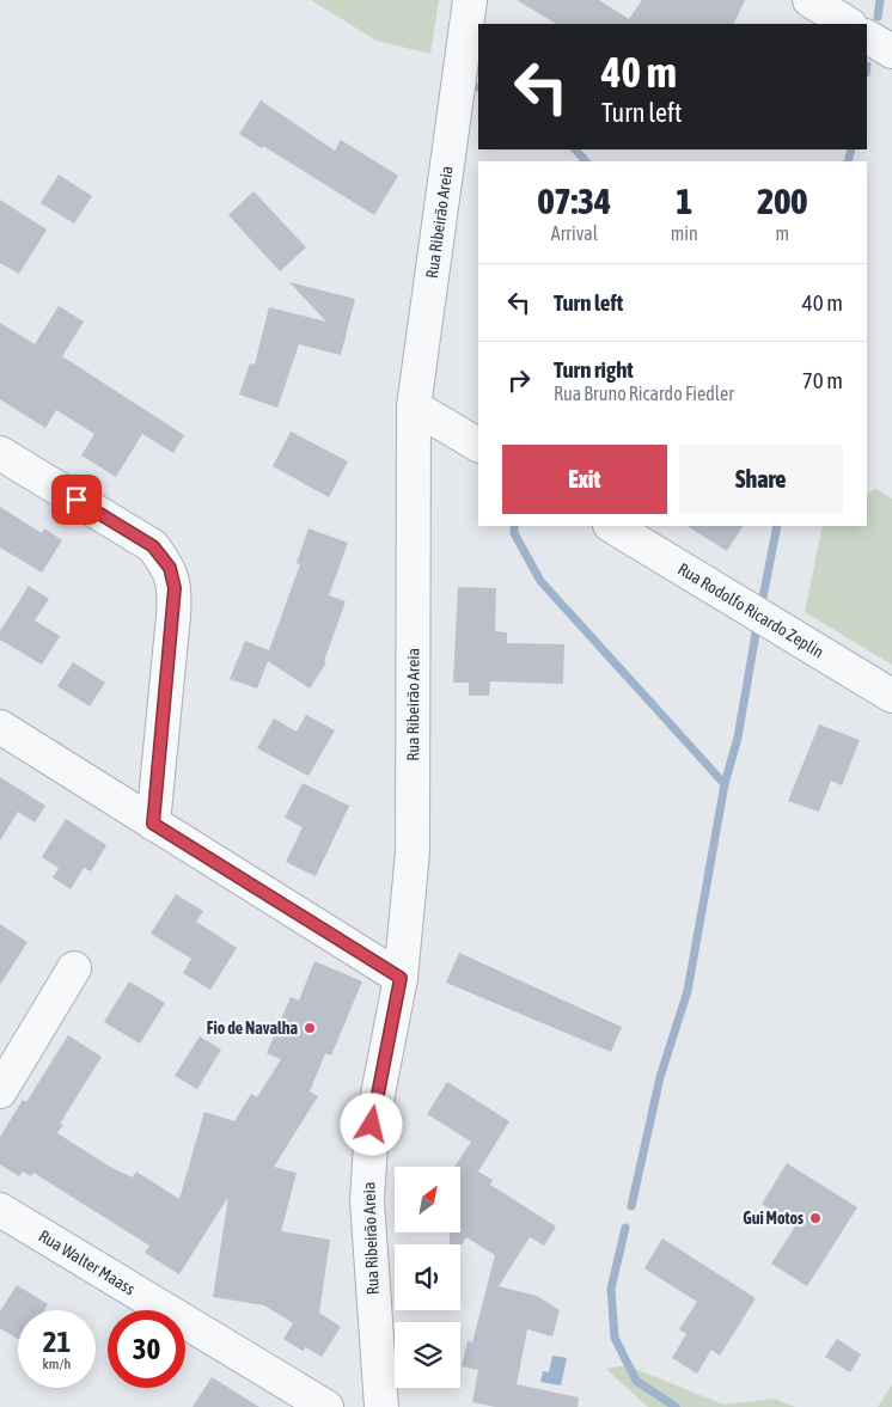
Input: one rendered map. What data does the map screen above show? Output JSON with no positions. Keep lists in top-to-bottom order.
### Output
{
  "streets": {
    "street": ["Rua Ribeirão Areia", "Rua Rodolfo Ricardo Zeplin", "Rua Walter Maass"]
  },
  "places": ["Fio de Navalha", "Gui Motos"],
  "north": "top right",
  "page": {
    "turn": ["40 m", "Turn left"],
    "eta": [
      "07:34",
      "Arrival",
      "1",
      "min",
      "200",
      "m"
    ],
    "list": [
      {
        "name": "Turn left",
        "value": "40 m"
      },
      {
        "name": "Turn right",
        "note": "Rua Bruno Ricardo Fiedler",
        "value": "70 m"
      }
    ],
    "buttons": ["Exit", "Share"],
    "speed": "21 km/h",
    "limit": "30"
  }
}
